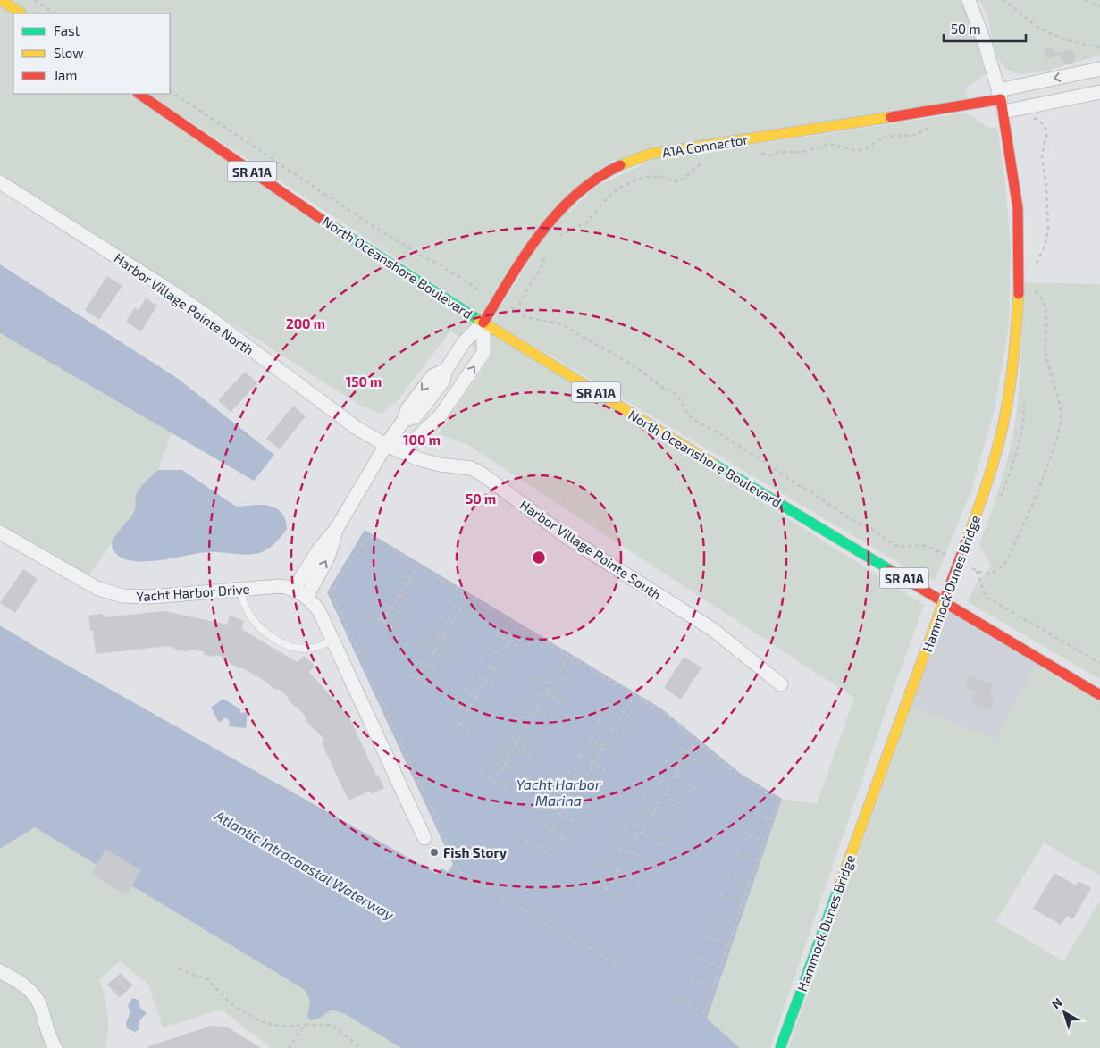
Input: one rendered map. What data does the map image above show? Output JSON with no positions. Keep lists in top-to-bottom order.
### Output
{
  "streets": {
    "main road": [
      "A1A Connector",
      "SR A1A",
      "North Oceanshore Boulevard",
      "Hammock Dunes Bridge"
    ],
    "street": ["Harbor Village Pointe North", "Harbor Village Pointe South", "Yacht Harbor Drive"]
  },
  "crossings": [
    ["A1A Connector", "North Oceanshore Boulevard"],
    ["A1A Connector", "Hammock Dunes Bridge"],
    ["Harbor Village Pointe North", "Harbor Village Pointe South"]
  ],
  "water": ["Yacht Harbor Marina", "Atlantic Intracoastal Waterway"],
  "places": ["Fish Story"],
  "legend": ["Fast", "Slow", "Jam"],
  "scale_bar": "50 m",
  "north": "top left",
  "rings": [
    "200 m",
    "150 m",
    "100 m",
    "50 m"
  ]
}
